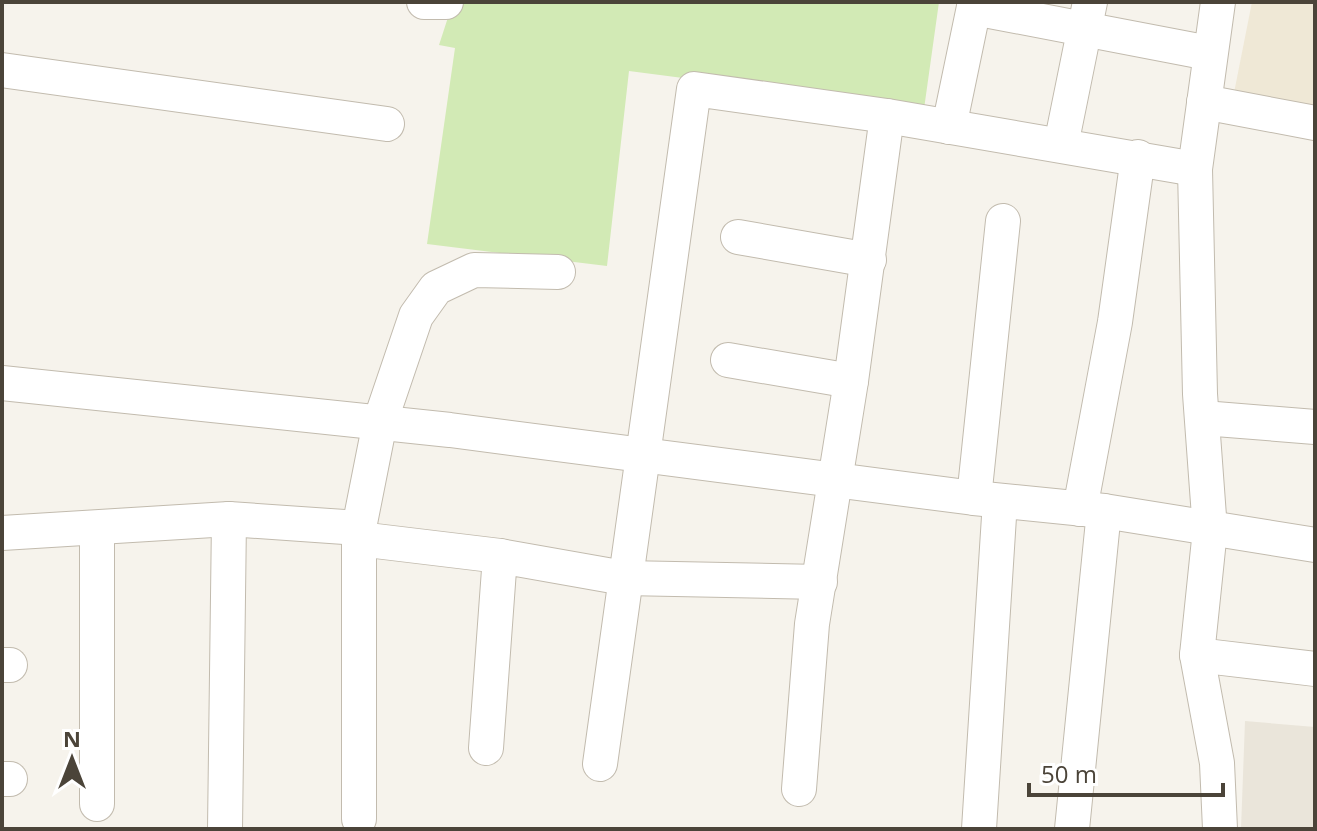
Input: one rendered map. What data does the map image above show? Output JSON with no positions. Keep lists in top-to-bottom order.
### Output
{
  "scale_bar": "50 m",
  "north": "top"
}
